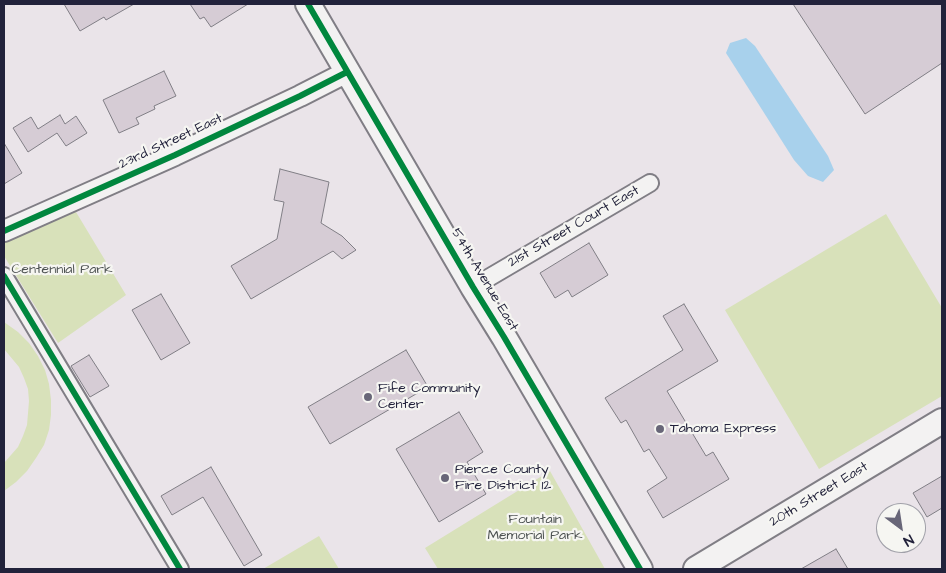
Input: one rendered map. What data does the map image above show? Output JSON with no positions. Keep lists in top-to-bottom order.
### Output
{
  "streets": {
    "main road": ["54th Avenue East", "20th Street East"],
    "street": ["23rd Street East", "21st Street Court East"]
  },
  "crossings": [
    ["23rd Street East", "54th Avenue East"],
    ["21st Street Court East", "54th Avenue East"]
  ],
  "parks": ["Centennial Park", "Fountain Memorial Park"],
  "places": ["Fife Community Center", "Tahoma Express", "Pierce County Fire District 12"],
  "north": "bottom right"
}
